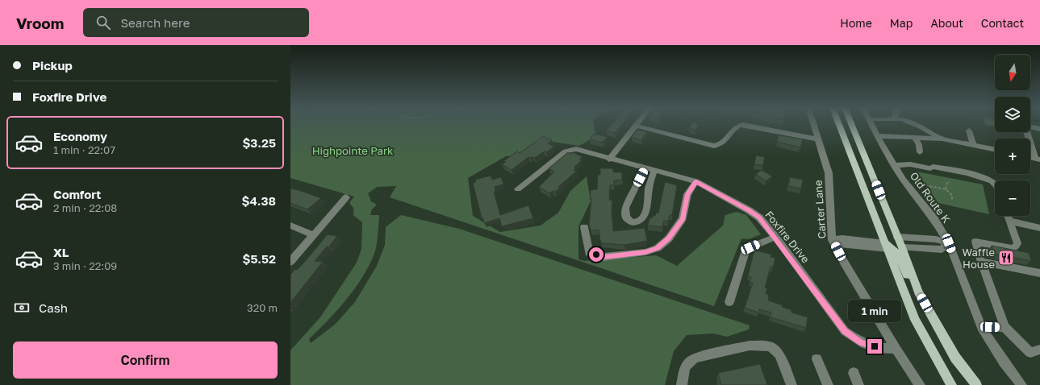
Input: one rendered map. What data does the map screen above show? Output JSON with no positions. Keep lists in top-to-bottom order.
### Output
{
  "streets": {
    "street": ["Old Route K", "Carter Lane", "Foxfire Drive"]
  },
  "crossings": [
    ["Carter Lane", "Foxfire Drive"]
  ],
  "parks": ["Highpointe Park"],
  "places": {
    "restaurant": ["Waffle House"]
  },
  "north": "bottom",
  "page": {
    "header": "Vroom",
    "search": "Search here",
    "nav": [
      "Home",
      "Map",
      "About",
      "Contact"
    ],
    "banner": ["Pickup", "Foxfire Drive"],
    "map_buttons": ["+", "−"],
    "list": [
      {
        "name": "Economy",
        "note": "1 min · 22:07",
        "value": "$3.25"
      },
      {
        "name": "Comfort",
        "note": "2 min · 22:08",
        "value": "$4.38"
      },
      {
        "name": "XL",
        "note": "3 min · 22:09",
        "value": "$5.52"
      }
    ],
    "pay": ["Cash", "320 m"],
    "bubble": "1 min",
    "buttons": "Confirm"
  }
}
